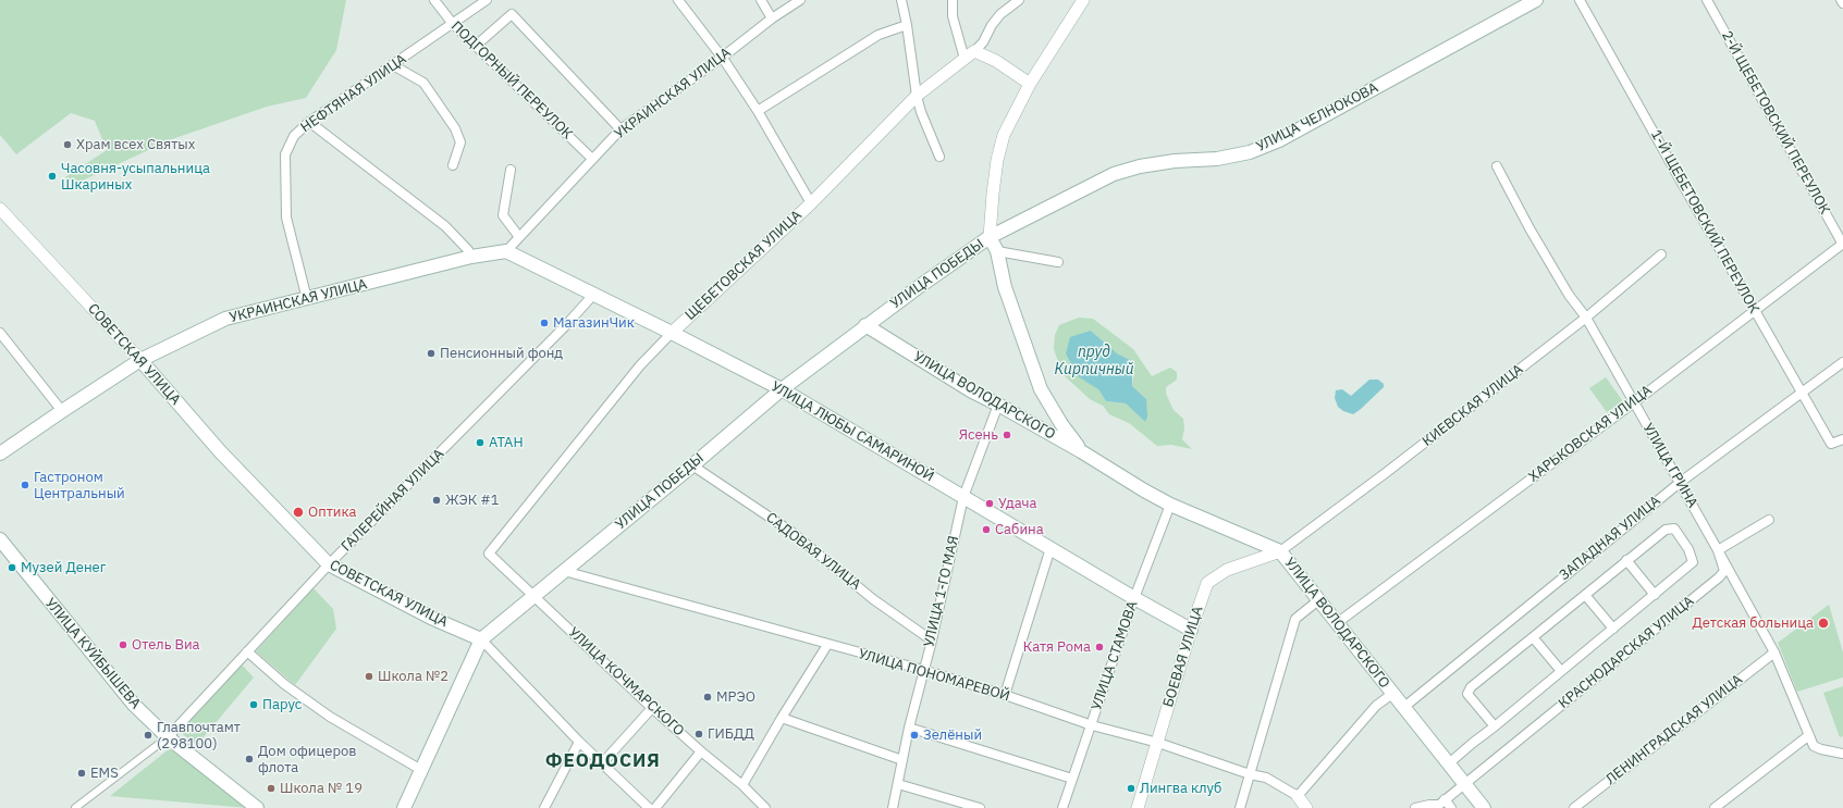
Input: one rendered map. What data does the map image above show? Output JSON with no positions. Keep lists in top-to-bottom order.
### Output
{
  "streets": {
    "main road": [
      "УКРАИНСКАЯ УЛИЦА",
      "УЛИЦА ЧЕЛНОКОВА",
      "УЛИЦА ПОБЕДЫ",
      "СОВЕТСКАЯ УЛИЦА",
      "УЛИЦА ВОЛОДАРСКОГО",
      "УЛИЦА ЛЮБЫ САМАРИНОЙ",
      "УЛИЦА КУЙБЫШЕВА"
    ],
    "street": [
      "ПОДГОРНЫЙ ПЕРЕУЛОК",
      "НЕФТЯНАЯ УЛИЦА",
      "2-Й ЩЕБЕТОВСКИЙ ПЕРЕУЛОК",
      "1-Й ЩЕБЕТОВСКИЙ ПЕРЕУЛОК",
      "ЩЕБЕТОВСКАЯ УЛИЦА",
      "КИЕВСКАЯ УЛИЦА",
      "ХАРЬКОВСКАЯ УЛИЦА",
      "УЛИЦА ГРИНА",
      "ГАЛЕРЕЙНАЯ УЛИЦА",
      "ЗАПАДНАЯ УЛИЦА",
      "САДОВАЯ УЛИЦА",
      "УЛИЦА 1-ГО МАЯ",
      "КРАСНОДАРСКАЯ УЛИЦА",
      "УЛИЦА СТАМОВА",
      "БОЕВАЯ УЛИЦА",
      "УЛИЦА ПОНОМАРЕВОЙ",
      "УЛИЦА КОЧМАРСКОГО",
      "ЛЕНИНГРАДСКАЯ УЛИЦА"
    ]
  },
  "crossings": [
    ["ПОДГОРНЫЙ ПЕРЕУЛОК", "НЕФТЯНАЯ УЛИЦА"],
    ["ПОДГОРНЫЙ ПЕРЕУЛОК", "УКРАИНСКАЯ УЛИЦА"],
    ["НЕФТЯНАЯ УЛИЦА", "УКРАИНСКАЯ УЛИЦА"],
    ["УКРАИНСКАЯ УЛИЦА", "СОВЕТСКАЯ УЛИЦА"],
    ["УКРАИНСКАЯ УЛИЦА", "УЛИЦА ЛЮБЫ САМАРИНОЙ"],
    ["УЛИЦА ЧЕЛНОКОВА", "УЛИЦА ПОБЕДЫ"],
    ["УЛИЦА ЧЕЛНОКОВА", "УЛИЦА ВОЛОДАРСКОГО"],
    ["2-Й ЩЕБЕТОВСКИЙ ПЕРЕУЛОК", "ХАРЬКОВСКАЯ УЛИЦА"],
    ["1-Й ЩЕБЕТОВСКИЙ ПЕРЕУЛОК", "ХАРЬКОВСКАЯ УЛИЦА"],
    ["1-Й ЩЕБЕТОВСКИЙ ПЕРЕУЛОК", "ЗАПАДНАЯ УЛИЦА"],
    ["ЩЕБЕТОВСКАЯ УЛИЦА", "УЛИЦА ЛЮБЫ САМАРИНОЙ"],
    ["ЩЕБЕТОВСКАЯ УЛИЦА", "УЛИЦА КОЧМАРСКОГО"],
    ["УЛИЦА ПОБЕДЫ", "СОВЕТСКАЯ УЛИЦА"],
    ["УЛИЦА ПОБЕДЫ", "УЛИЦА ВОЛОДАРСКОГО"],
    ["УЛИЦА ПОБЕДЫ", "УЛИЦА ЛЮБЫ САМАРИНОЙ"],
    ["УЛИЦА ПОБЕДЫ", "САДОВАЯ УЛИЦА"],
    ["УЛИЦА ПОБЕДЫ", "УЛИЦА ПОНОМАРЕВОЙ"],
    ["УЛИЦА ПОБЕДЫ", "УЛИЦА КОЧМАРСКОГО"],
    ["СОВЕТСКАЯ УЛИЦА", "ГАЛЕРЕЙНАЯ УЛИЦА"],
    ["УЛИЦА ВОЛОДАРСКОГО", "КИЕВСКАЯ УЛИЦА"],
    ["УЛИЦА ВОЛОДАРСКОГО", "ХАРЬКОВСКАЯ УЛИЦА"],
    ["УЛИЦА ВОЛОДАРСКОГО", "ЗАПАДНАЯ УЛИЦА"],
    ["УЛИЦА ВОЛОДАРСКОГО", "УЛИЦА 1-ГО МАЯ"],
    ["УЛИЦА ВОЛОДАРСКОГО", "КРАСНОДАРСКАЯ УЛИЦА"],
    ["УЛИЦА ВОЛОДАРСКОГО", "УЛИЦА СТАМОВА"],
    ["УЛИЦА ВОЛОДАРСКОГО", "БОЕВАЯ УЛИЦА"],
    ["КИЕВСКАЯ УЛИЦА", "УЛИЦА ГРИНА"],
    ["КИЕВСКАЯ УЛИЦА", "БОЕВАЯ УЛИЦА"],
    ["УЛИЦА ЛЮБЫ САМАРИНОЙ", "ГАЛЕРЕЙНАЯ УЛИЦА"],
    ["УЛИЦА ЛЮБЫ САМАРИНОЙ", "УЛИЦА 1-ГО МАЯ"],
    ["УЛИЦА ЛЮБЫ САМАРИНОЙ", "УЛИЦА СТАМОВА"],
    ["УЛИЦА ЛЮБЫ САМАРИНОЙ", "БОЕВАЯ УЛИЦА"],
    ["ХАРЬКОВСКАЯ УЛИЦА", "УЛИЦА ГРИНА"],
    ["УЛИЦА ГРИНА", "ЗАПАДНАЯ УЛИЦА"],
    ["УЛИЦА ГРИНА", "КРАСНОДАРСКАЯ УЛИЦА"],
    ["УЛИЦА ГРИНА", "ЛЕНИНГРАДСКАЯ УЛИЦА"],
    ["ГАЛЕРЕЙНАЯ УЛИЦА", "УЛИЦА КУЙБЫШЕВА"],
    ["САДОВАЯ УЛИЦА", "УЛИЦА 1-ГО МАЯ"],
    ["УЛИЦА 1-ГО МАЯ", "УЛИЦА ПОНОМАРЕВОЙ"],
    ["УЛИЦА СТАМОВА", "УЛИЦА ПОНОМАРЕВОЙ"],
    ["БОЕВАЯ УЛИЦА", "УЛИЦА ПОНОМАРЕВОЙ"]
  ],
  "districts": ["ФЕОДОСИЯ"],
  "water": ["пруд Кирпичный"],
  "places": [
    "Храм всех Святых",
    "Часовня-усыпальница Шкариных",
    "МагазинЧик",
    "Пенсионный фонд",
    "Ясень",
    "АТАН",
    "Гастроном Центральный",
    "ЖЭК #1",
    "Удача",
    "Оптика",
    "Сабина",
    "Музей Денег",
    "Детская больница",
    "Отель Виа",
    "Катя Рома",
    "Школа №2",
    "МРЭО",
    "Парус",
    "ГИБДД",
    "Главпочтамт (298100)",
    "Зелёный",
    "Дом офицеров флота",
    "EMS",
    "Школа № 19",
    "Лингва клуб"
  ]
}
